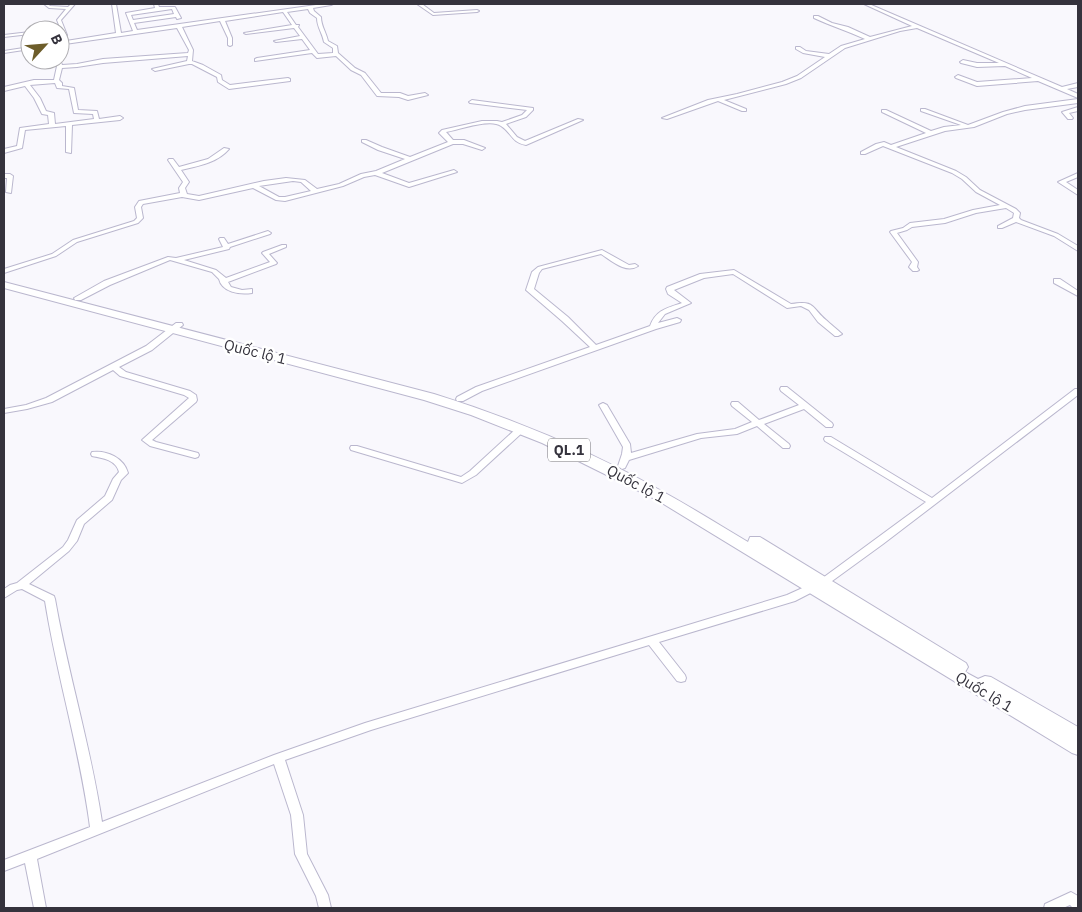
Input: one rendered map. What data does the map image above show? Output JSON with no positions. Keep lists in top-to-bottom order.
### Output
{
  "streets": {
    "highway": ["Quốc lộ 1", "QL.1"]
  },
  "north": "top right"
}
